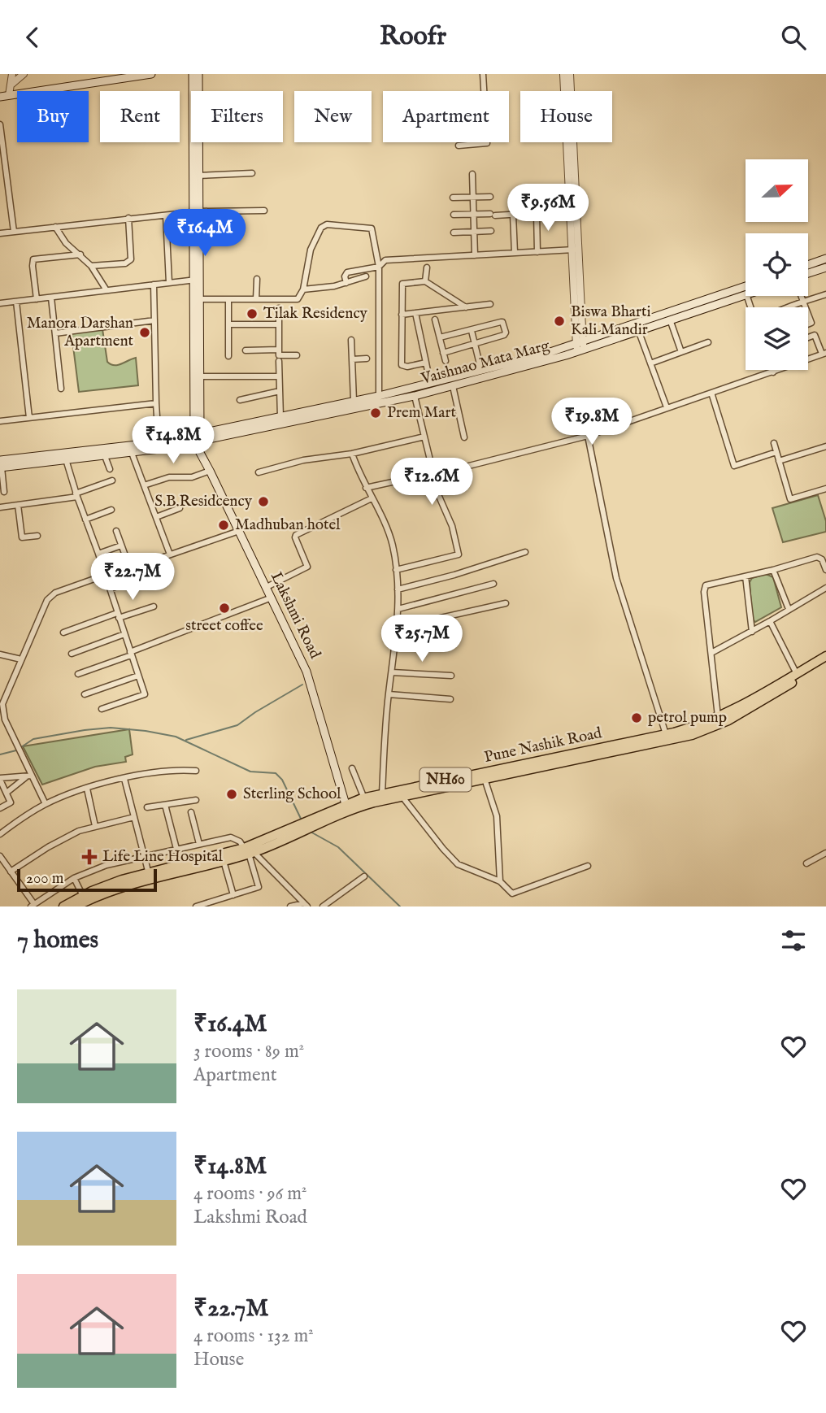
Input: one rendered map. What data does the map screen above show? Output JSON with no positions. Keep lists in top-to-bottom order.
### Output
{
  "streets": {
    "highway": ["Pune Nashik Road", "NH60"],
    "main road": ["Vaishnao Mata Marg", "Lakshmi Road"]
  },
  "crossings": [
    ["Vaishnao Mata Marg", "Lakshmi Road"],
    ["Lakshmi Road", "Pune Nashik Road"]
  ],
  "places": {
    "other": [
      "Tilak Residency",
      "Biswa Bharti Kali Mandir",
      "Manora Darshan Apartment",
      "Prem Mart",
      "S.B.Residcency",
      "Madhuban hotel",
      "street coffee",
      "petrol pump",
      "Sterling School"
    ],
    "health": ["Life Line Hospital"]
  },
  "scale_bar": "200 m",
  "north": "right",
  "page": {
    "header": "Roofr",
    "chip": [
      "Buy",
      "Rent",
      "Filters",
      "New",
      "Apartment",
      "House"
    ],
    "price": [
      "₹9.56M",
      "₹16.4M",
      "₹19.8M",
      "₹14.8M",
      "₹12.6M",
      "₹22.7M",
      "₹25.7M"
    ],
    "scale": "200 m",
    "heading": "7 homes",
    "list": [
      {
        "name": "₹16.4M",
        "note": "3 rooms · 89 m² · Apartment"
      },
      {
        "name": "₹14.8M",
        "note": "4 rooms · 96 m² · Lakshmi Road"
      },
      {
        "name": "₹22.7M",
        "note": "4 rooms · 132 m² · House"
      }
    ]
  }
}
